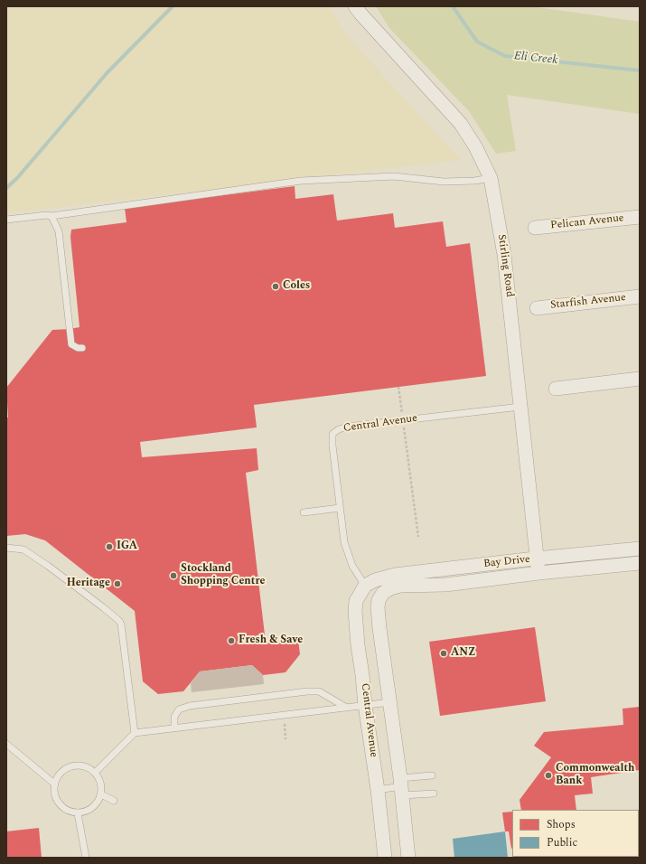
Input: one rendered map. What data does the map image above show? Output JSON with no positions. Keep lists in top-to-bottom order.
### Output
{
  "streets": {
    "street": [
      "Pelican Avenue",
      "Stirling Road",
      "Starfish Avenue",
      "Central Avenue",
      "Bay Drive"
    ]
  },
  "crossings": [
    ["Stirling Road", "Central Avenue"],
    ["Stirling Road", "Bay Drive"],
    ["Central Avenue", "Bay Drive"]
  ],
  "water": ["Eli Creek"],
  "places": [
    "Coles",
    "IGA",
    "Stockland Shopping Centre",
    "Heritage",
    "Fresh & Save",
    "ANZ",
    "Commonwealth Bank"
  ],
  "legend": ["Shops", "Public"]
}
